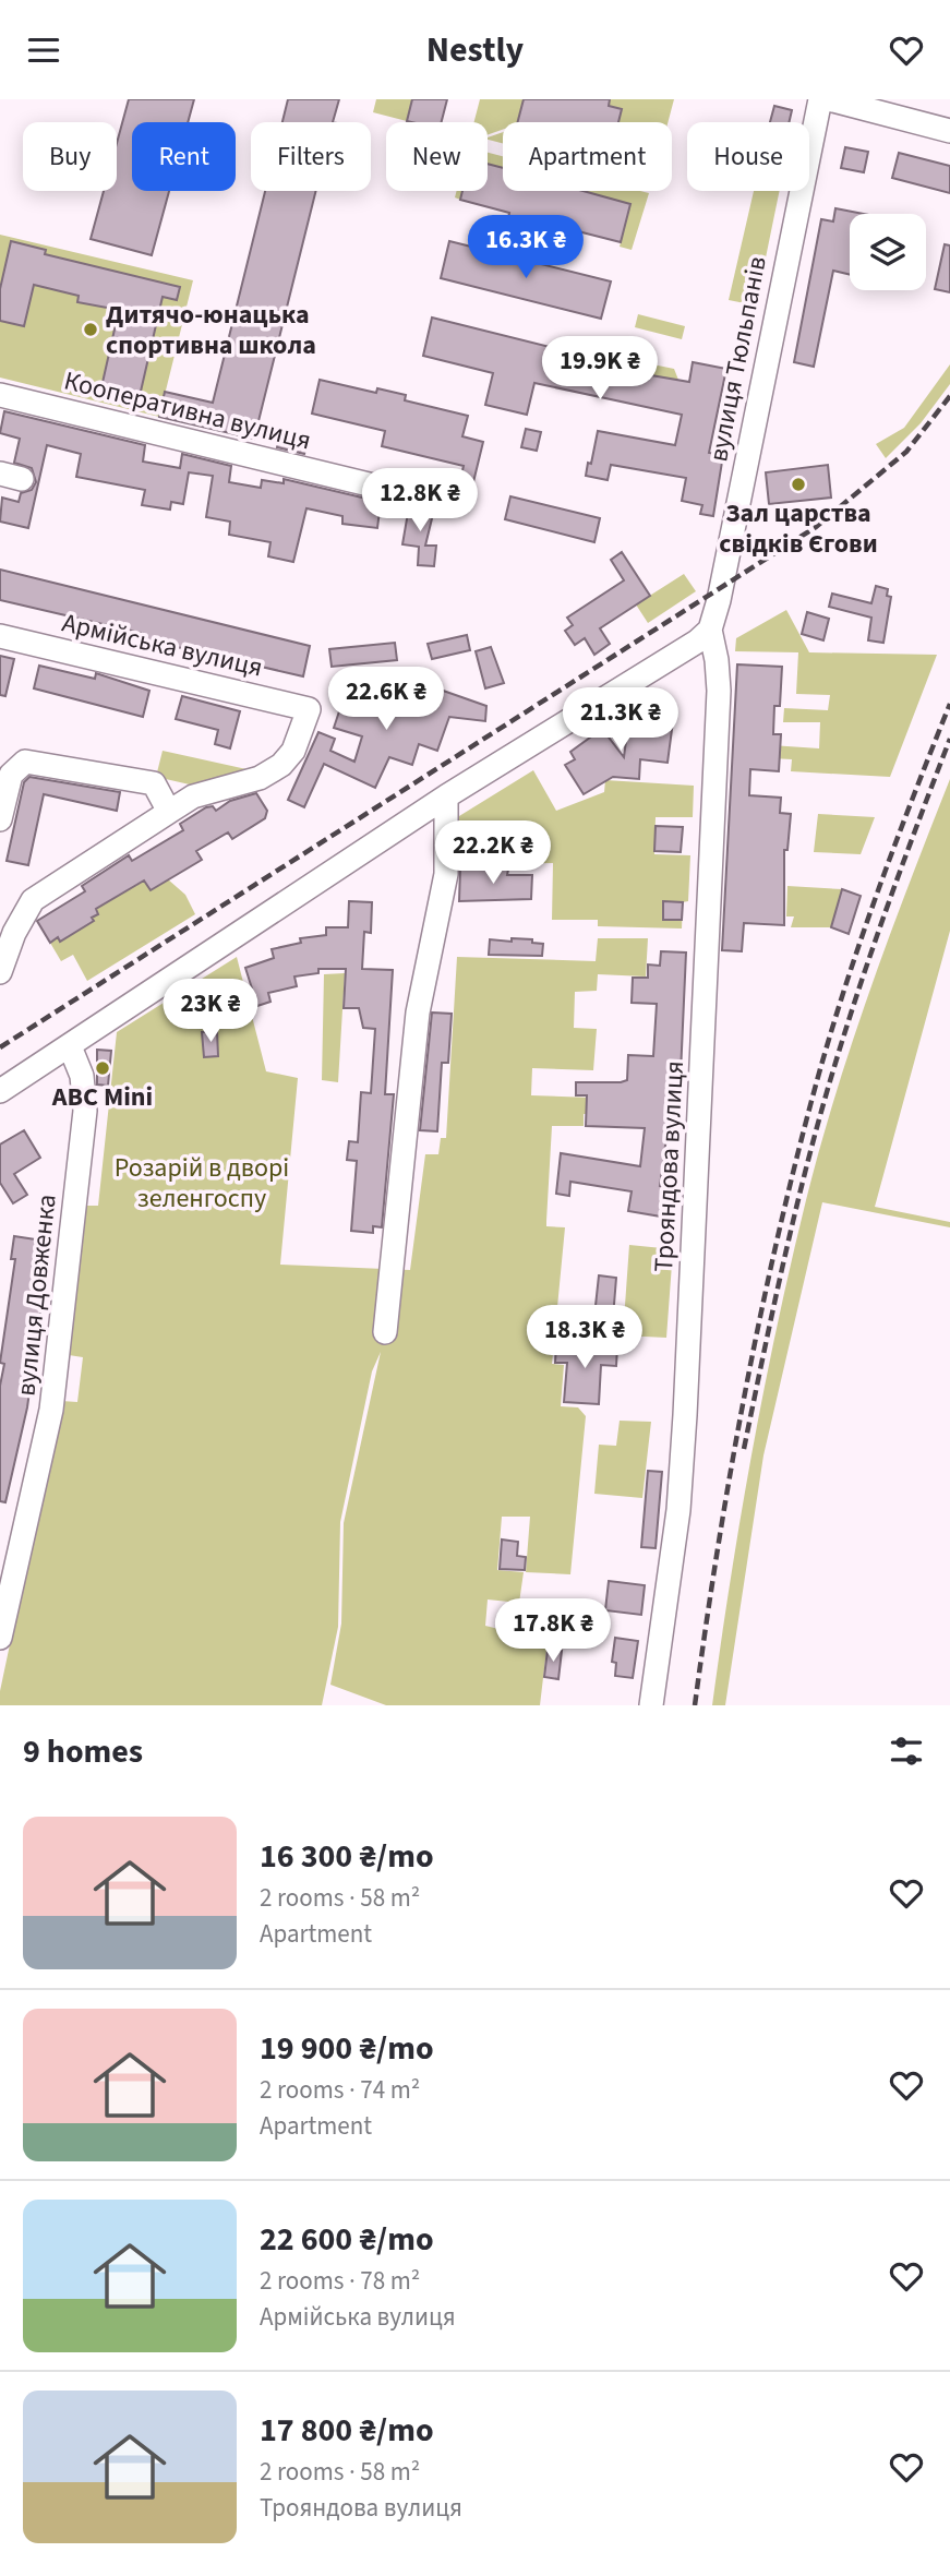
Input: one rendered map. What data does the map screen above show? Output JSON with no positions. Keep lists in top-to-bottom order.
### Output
{
  "streets": {
    "street": [
      "вулиця Тюльпанів",
      "Кооперативна вулиця",
      "Армійська вулиця",
      "Трояндова вулиця",
      "вулиця Довженка"
    ]
  },
  "crossings": [
    ["вулиця Тюльпанів", "Трояндова вулиця"]
  ],
  "parks": ["Розарій в дворі зеленгоспу"],
  "places": ["Дитячо-юнацька спортивна школа", "Зал царства свідків Єгови", "ABC Mini"],
  "page": {
    "header": "Nestly",
    "chip": [
      "Buy",
      "Rent",
      "Filters",
      "New",
      "Apartment",
      "House"
    ],
    "price": [
      "16.3K ₴",
      "19.9K ₴",
      "12.8K ₴",
      "22.6K ₴",
      "21.3K ₴",
      "22.2K ₴",
      "23K ₴",
      "18.3K ₴",
      "17.8K ₴"
    ],
    "heading": "9 homes",
    "list": [
      {
        "name": "16 300 ₴/mo",
        "note": "2 rooms · 58 m² · Apartment"
      },
      {
        "name": "19 900 ₴/mo",
        "note": "2 rooms · 74 m² · Apartment"
      },
      {
        "name": "22 600 ₴/mo",
        "note": "2 rooms · 78 m² · Армійська вулиця"
      },
      {
        "name": "17 800 ₴/mo",
        "note": "2 rooms · 58 m² · Трояндова вулиця"
      }
    ]
  }
}
